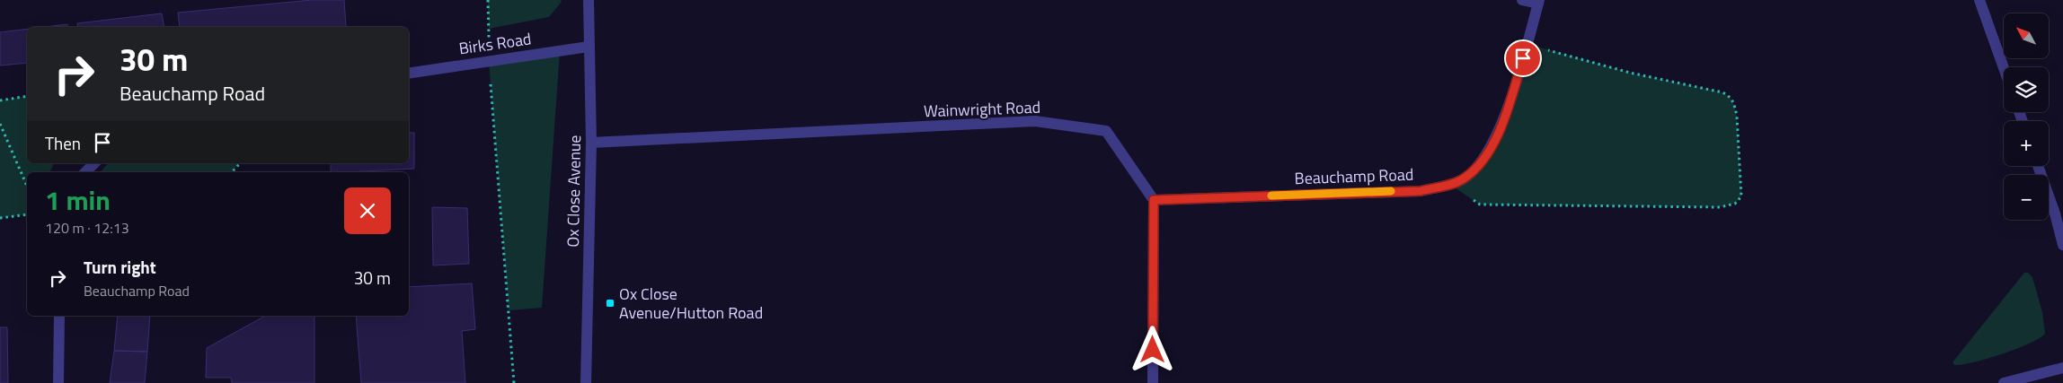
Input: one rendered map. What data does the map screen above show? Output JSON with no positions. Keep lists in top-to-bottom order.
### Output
{
  "streets": {
    "street": [
      "Birks Road",
      "Wainwright Road",
      "Beauchamp Road",
      "Ox Close Avenue"
    ]
  },
  "crossings": [
    ["Birks Road", "Ox Close Avenue"],
    ["Wainwright Road", "Beauchamp Road"],
    ["Wainwright Road", "Ox Close Avenue"]
  ],
  "places": {
    "transit": ["Ox Close Avenue/Hutton Road"]
  },
  "north": "top left",
  "page": {
    "map_buttons": ["+", "−"],
    "turn": ["30 m", "Beauchamp Road"],
    "then": "Then",
    "heading": ["1 min", "120 m · 12:13"],
    "list": [
      {
        "name": "Turn right",
        "note": "Beauchamp Road",
        "value": "30 m"
      }
    ]
  }
}
